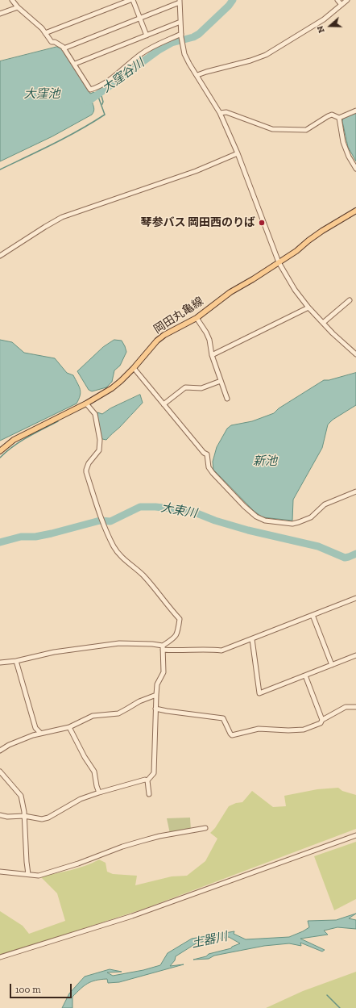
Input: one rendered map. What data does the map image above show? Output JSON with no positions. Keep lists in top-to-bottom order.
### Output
{
  "streets": {
    "main road": ["岡田丸亀線"]
  },
  "water": [
    "大窪谷川",
    "大窪池",
    "新池",
    "大束川",
    "土器川"
  ],
  "places": ["琴参バス 岡田西のりば"],
  "scale_bar": "100 m",
  "north": "left"
}
